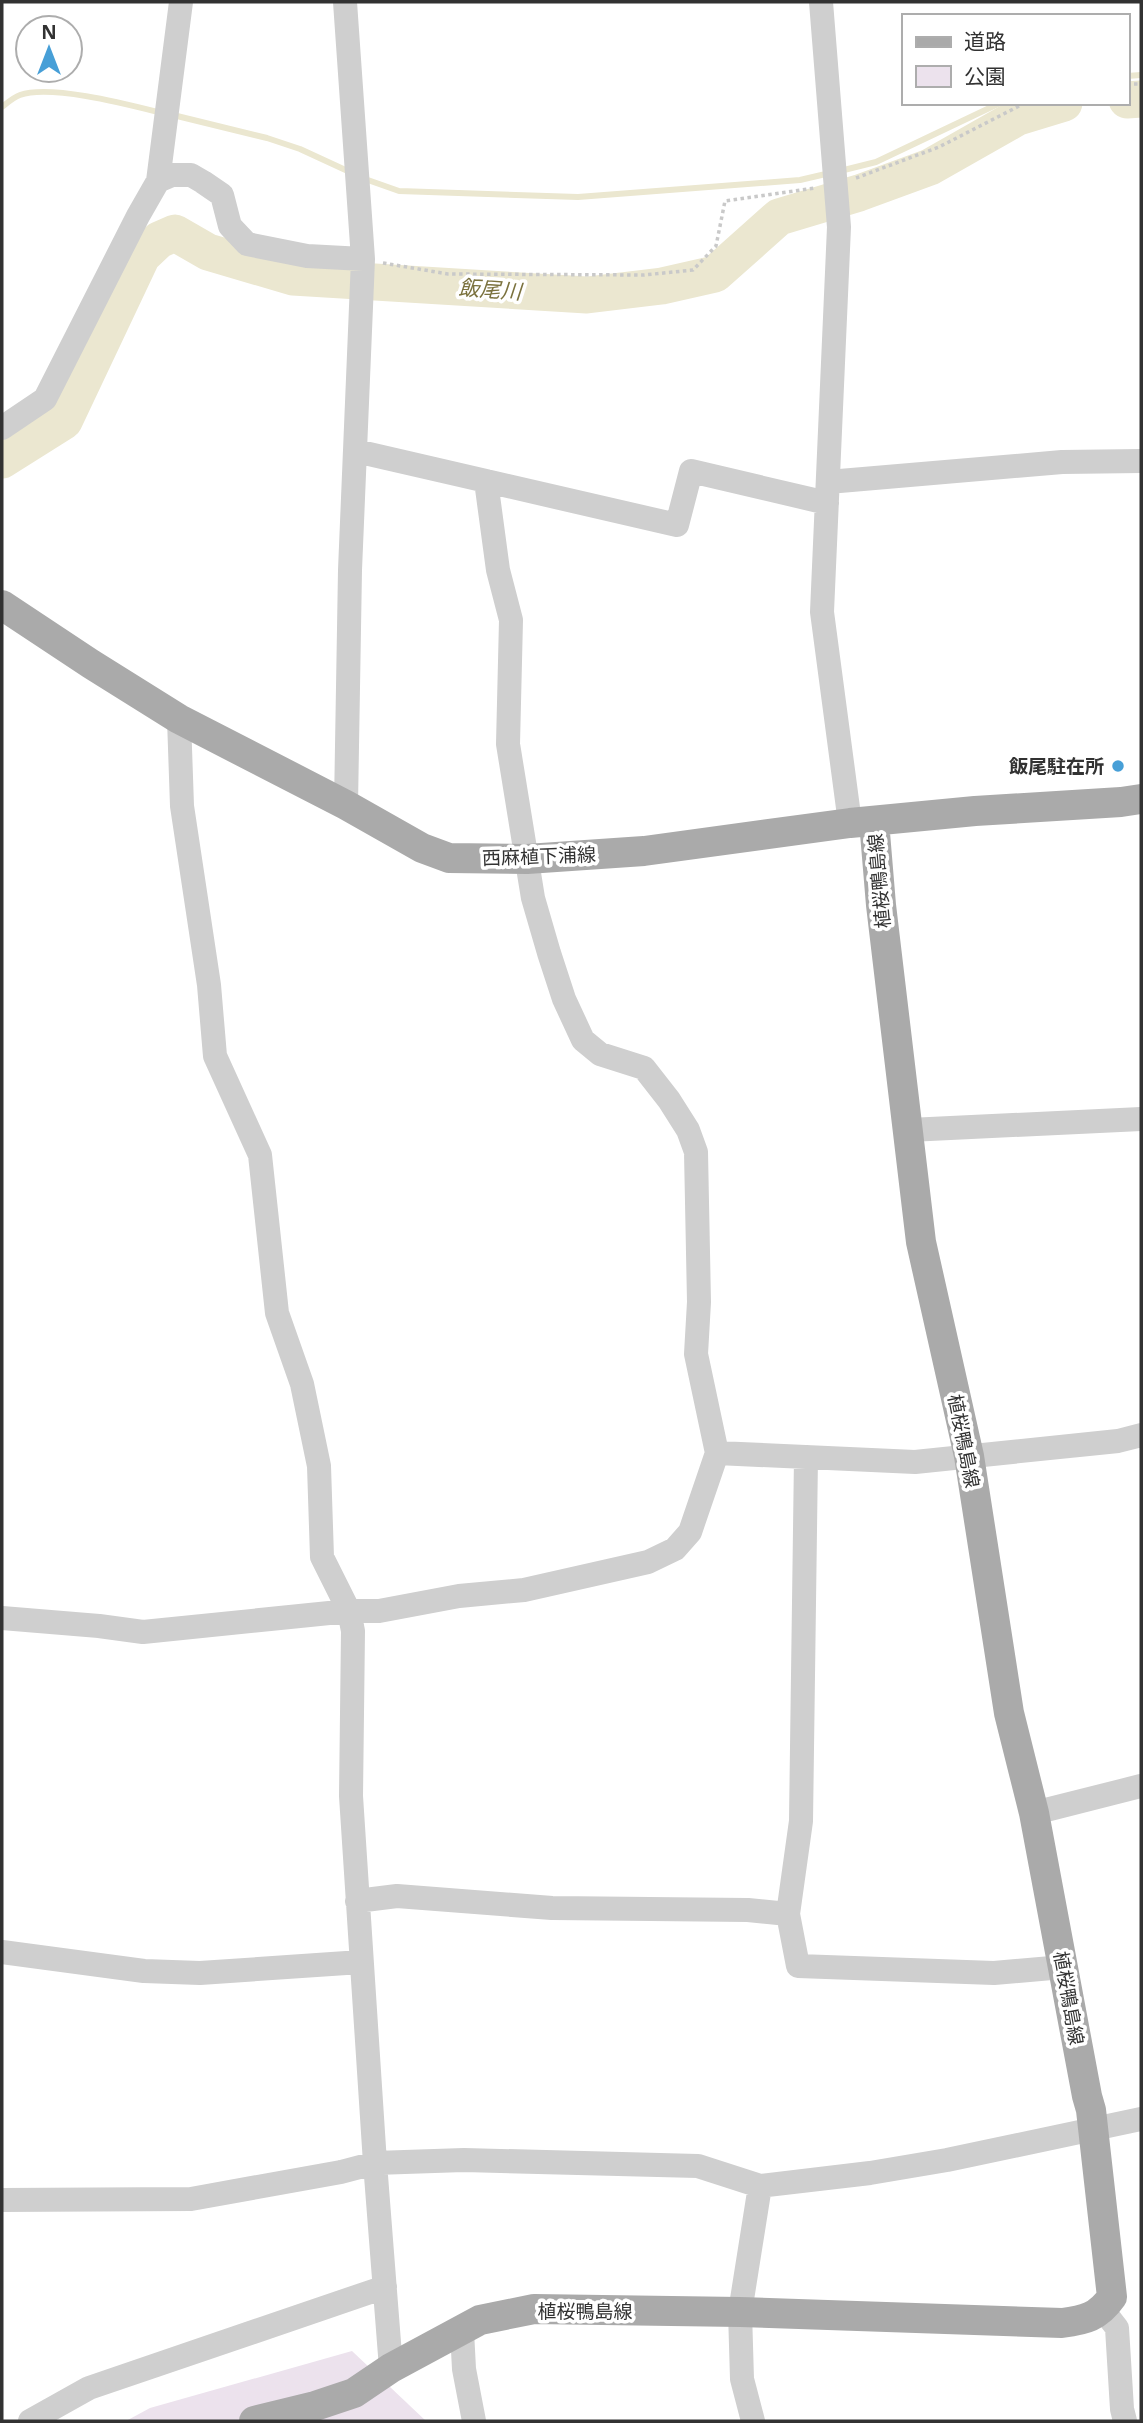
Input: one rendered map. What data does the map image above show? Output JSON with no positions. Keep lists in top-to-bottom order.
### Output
{
  "streets": {
    "main road": ["西麻植下浦線", "植桜鴨島線"]
  },
  "crossings": [
    ["西麻植下浦線", "植桜鴨島線"]
  ],
  "water": ["飯尾川"],
  "places": ["飯尾駐在所"],
  "legend": ["道路", "公園"],
  "north": "top"
}
